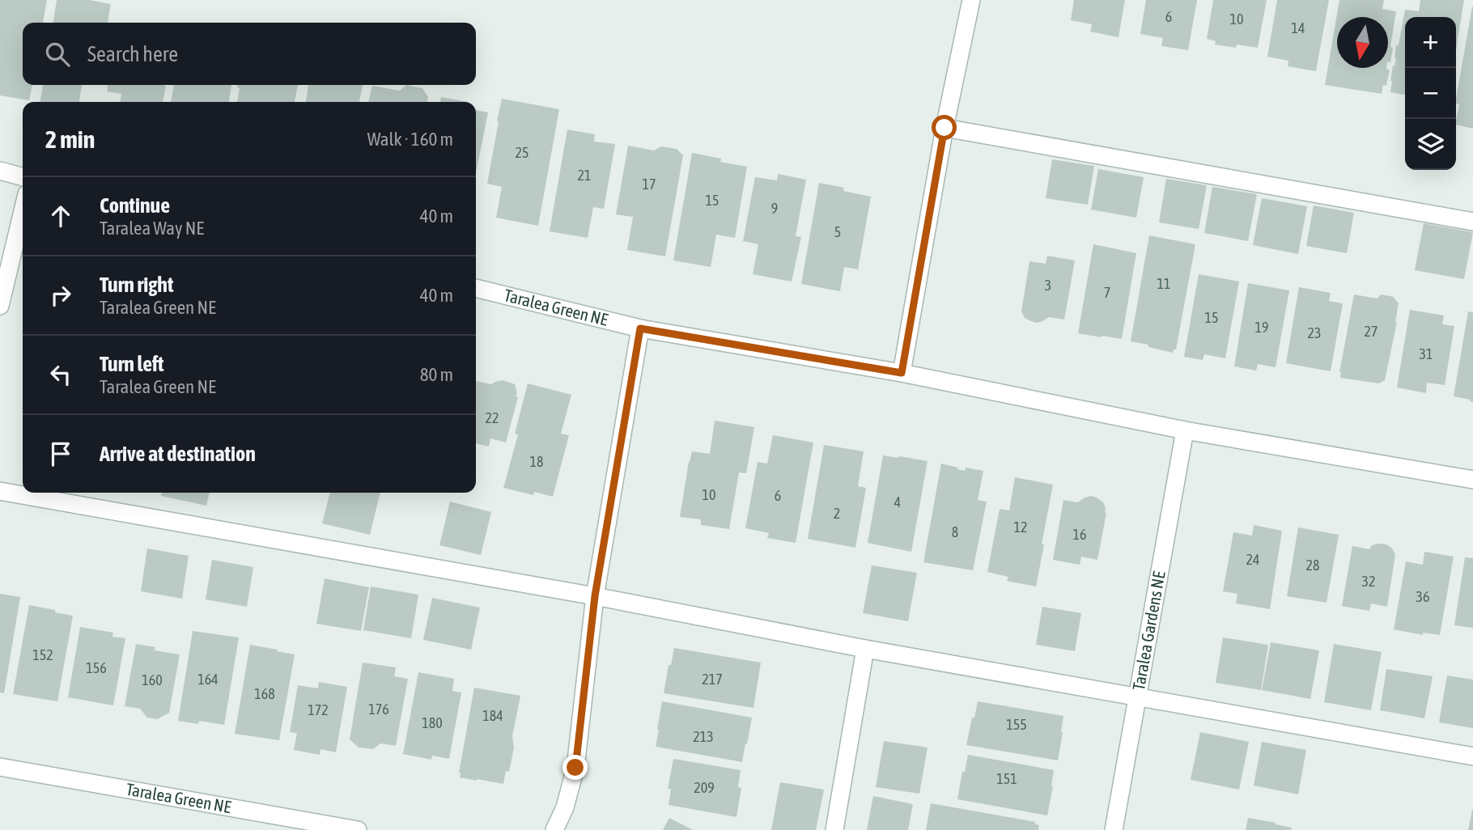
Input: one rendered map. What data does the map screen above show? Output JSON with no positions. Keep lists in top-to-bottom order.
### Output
{
  "streets": {
    "street": ["Taralea Green NE", "Taralea Gardens NE"]
  },
  "house_numbers": [
    "6",
    "10",
    "14",
    "25",
    "21",
    "17",
    "15",
    "9",
    "5",
    "11",
    "3",
    "7",
    "15",
    "19",
    "27",
    "23",
    "31",
    "22",
    "18",
    "10",
    "6",
    "4",
    "2",
    "12",
    "8",
    "16",
    "24",
    "28",
    "32",
    "36",
    "152",
    "156",
    "164",
    "217",
    "160",
    "168",
    "176",
    "172",
    "184",
    "180",
    "155",
    "213",
    "151",
    "209"
  ],
  "north": "bottom",
  "page": {
    "map_buttons": ["+", "−"],
    "search": "Search here",
    "heading": ["2 min", "Walk · 160 m"],
    "list": [
      ["Continue", "Taralea Way NE", "40 m"],
      ["Turn right", "Taralea Green NE", "40 m"],
      ["Turn left", "Taralea Green NE", "80 m"],
      "Arrive at destination"
    ]
  }
}
